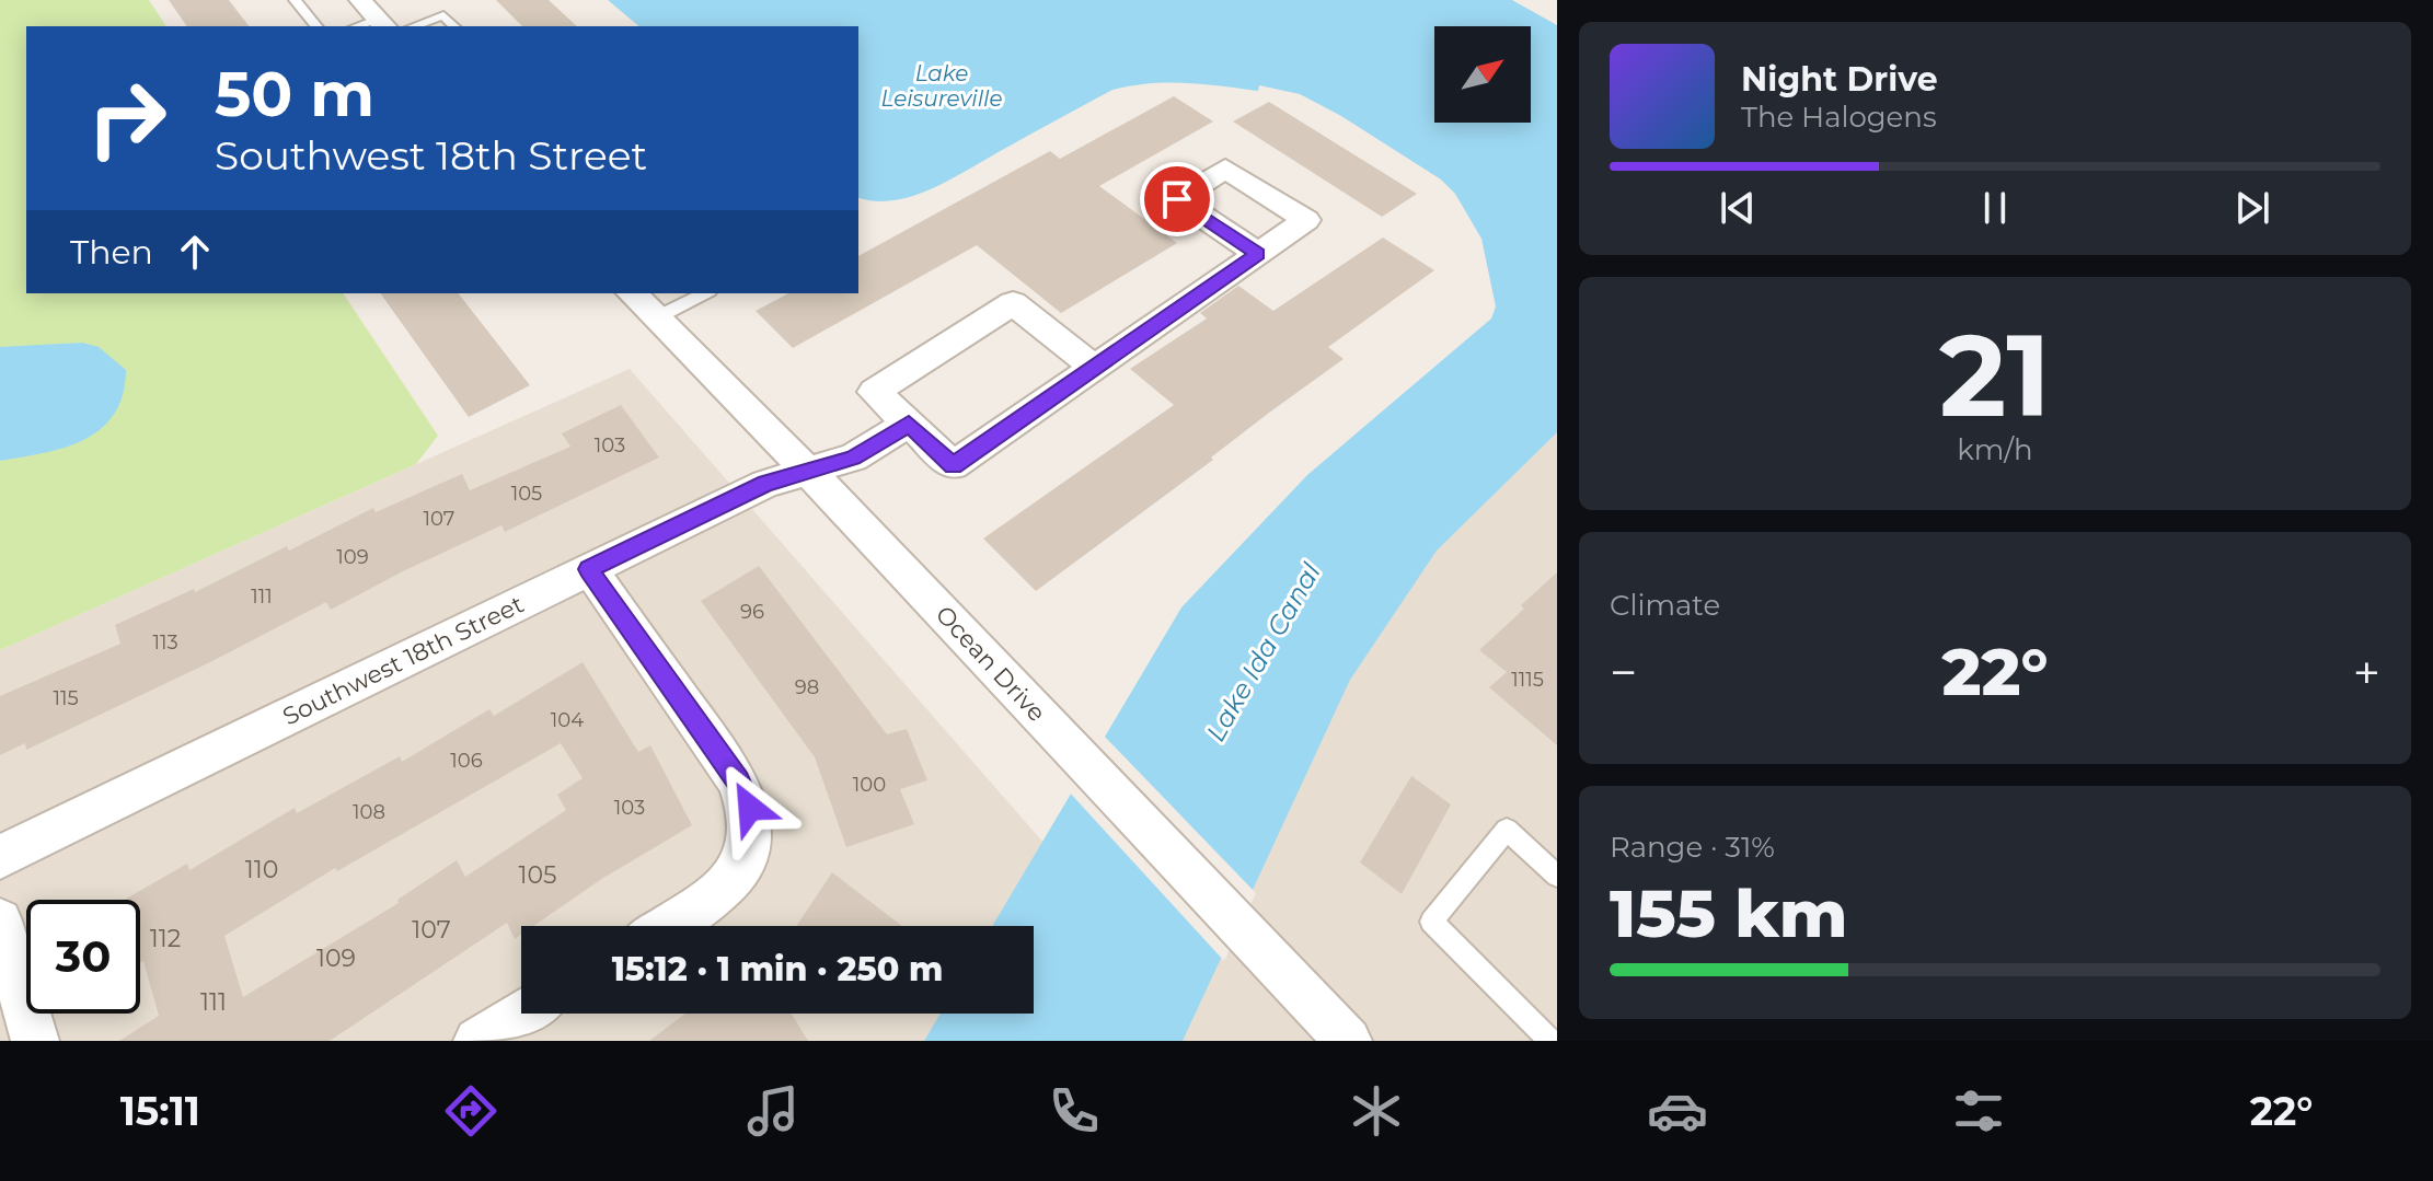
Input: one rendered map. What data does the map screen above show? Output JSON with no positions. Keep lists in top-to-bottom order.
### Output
{
  "streets": {
    "street": ["Southwest 18th Street", "Ocean Drive"]
  },
  "crossings": [
    ["Southwest 18th Street", "Ocean Drive"]
  ],
  "water": ["Lake Leisureville", "Lake Ida Canal"],
  "house_numbers": [
    "103",
    "105",
    "107",
    "109",
    "111",
    "96",
    "113",
    "1115",
    "98",
    "115",
    "104",
    "106",
    "100",
    "103",
    "108",
    "110",
    "105",
    "107",
    "112",
    "109",
    "111"
  ],
  "north": "top right",
  "page": {
    "turn": ["50 m", "Southwest 18th Street"],
    "song": ["Night Drive", "The Halogens"],
    "then": "Then",
    "tile": [
      ["21", "km/h"],
      "Climate",
      ["Range · 31%", "155 km"]
    ],
    "heat": ["−", "22°", "+"],
    "limit": "30",
    "trip": "15:12 · 1 min · 250 m",
    "tabs": ["15:11", "22°"]
  }
}
